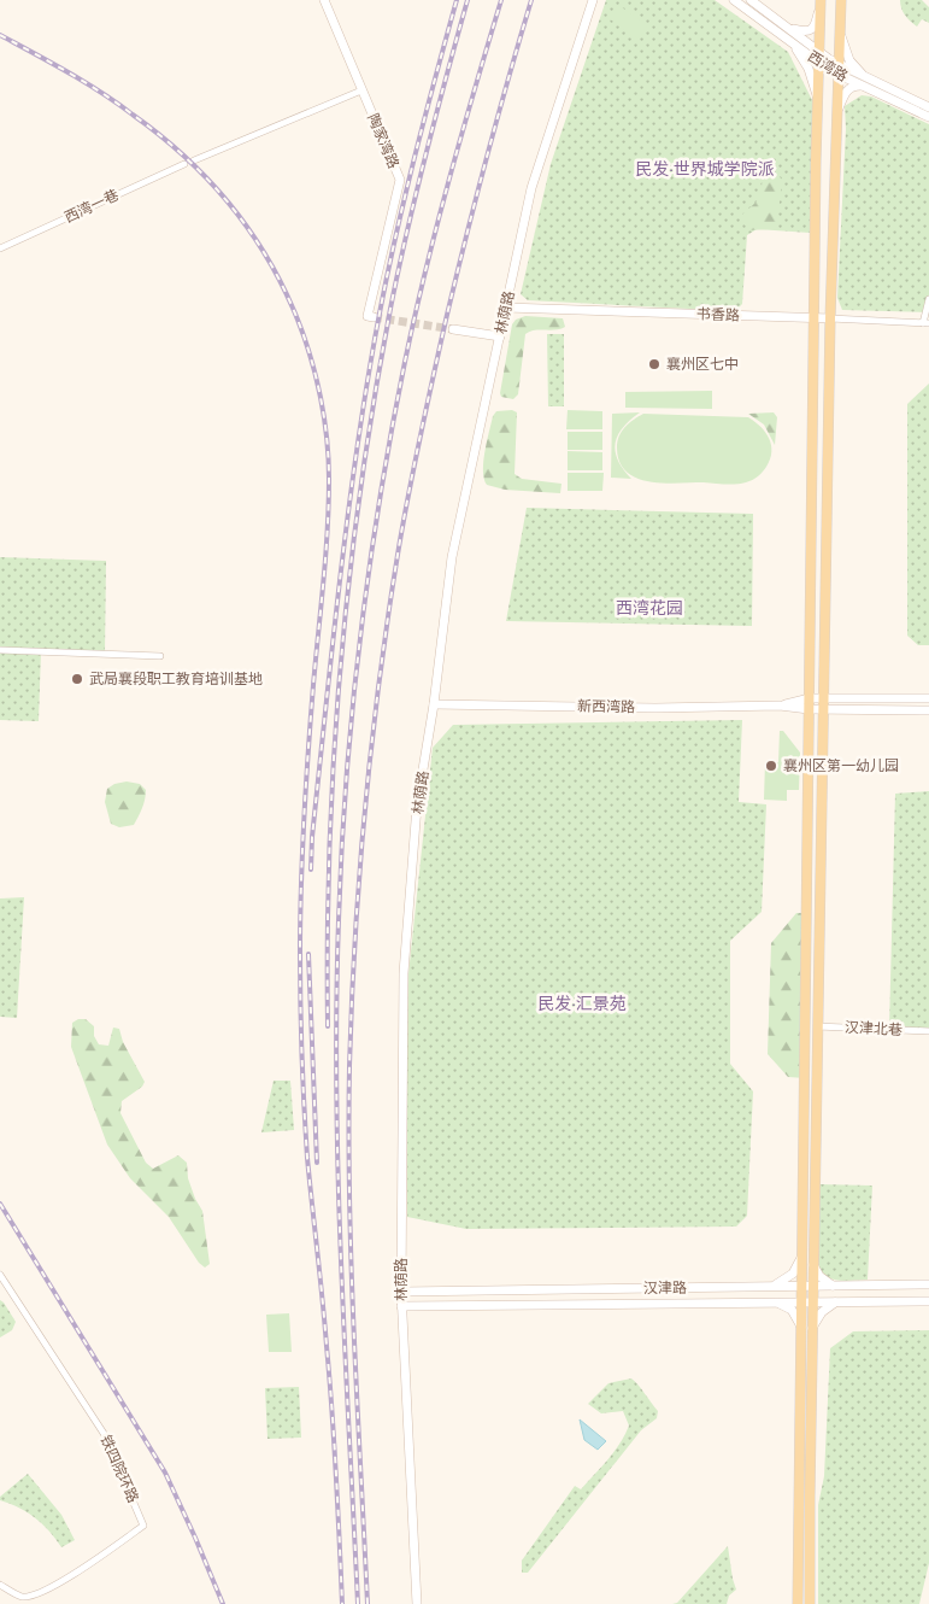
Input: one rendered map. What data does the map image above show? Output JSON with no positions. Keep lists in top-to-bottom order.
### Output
{
  "streets": {
    "street": [
      "西湾路",
      "陶家湾路",
      "西湾一巷",
      "林荫路",
      "书香路",
      "新西湾路",
      "汉津北巷",
      "汉津路",
      "铁四院环路"
    ]
  },
  "crossings": [
    ["林荫路", "书香路"],
    ["林荫路", "新西湾路"],
    ["林荫路", "汉津路"]
  ],
  "districts": ["民发·世界城学院派", "西湾花园", "民发·汇景苑"],
  "places": ["襄州区七中", "武局襄段职工教育培训基地", "襄州区第一幼儿园"]
}
